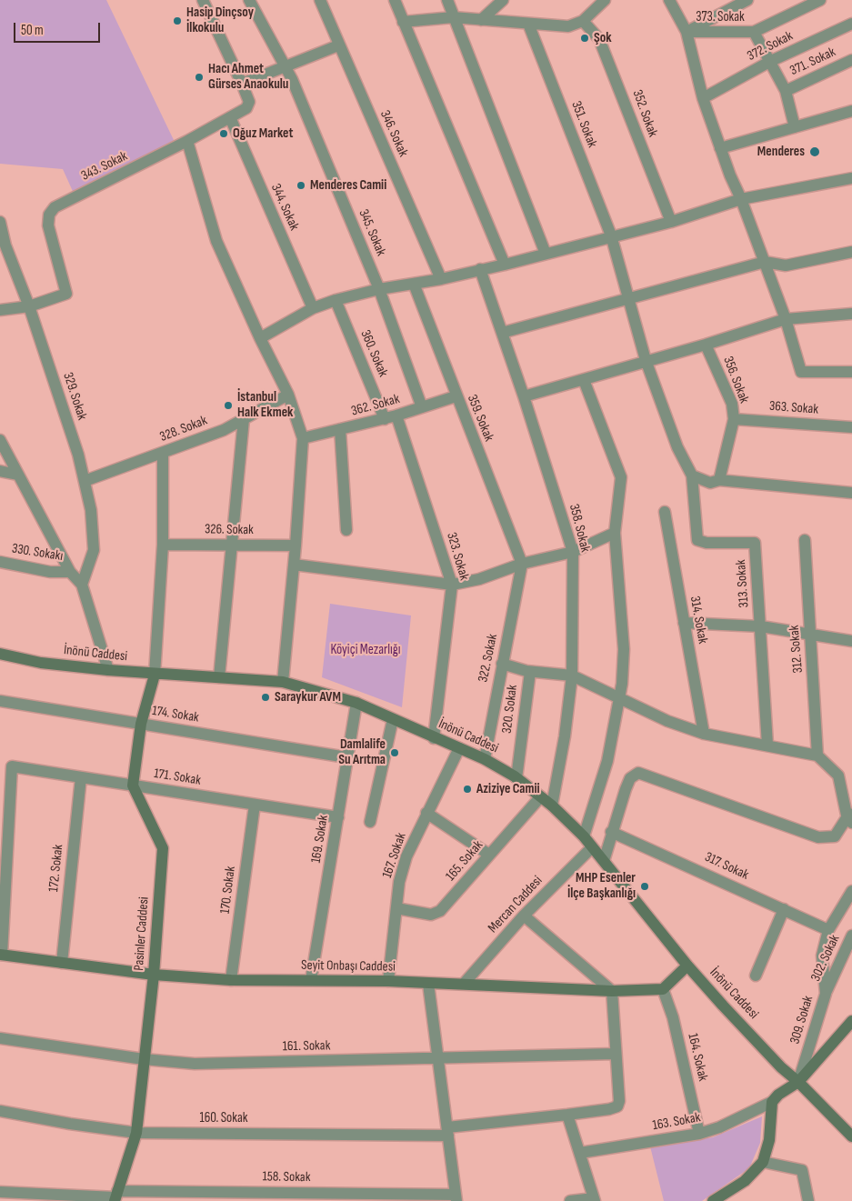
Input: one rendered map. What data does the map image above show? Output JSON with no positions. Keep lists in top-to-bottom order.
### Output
{
  "streets": {
    "street": [
      "373. Sokak",
      "372. Sokak",
      "371. Sokak",
      "352. Sokak",
      "351. Sokak",
      "346. Sokak",
      "343. Sokak",
      "344. Sokak",
      "345. Sokak",
      "360. Sokak",
      "356. Sokak",
      "329. Sokak",
      "362. Sokak",
      "363. Sokak",
      "359. Sokak",
      "328. Sokak",
      "358. Sokak",
      "326. Sokak",
      "330. Sokakı",
      "323. Sokak",
      "313. Sokak",
      "314. Sokak",
      "312. Sokak",
      "İnönü Caddesi",
      "322. Sokak",
      "320. Sokak",
      "174. Sokak",
      "171. Sokak",
      "169. Sokak",
      "167. Sokak",
      "165. Sokak",
      "317. Sokak",
      "172. Sokak",
      "170. Sokak",
      "Mercan Caddesi",
      "Pasinler Caddesi",
      "302. Sokak",
      "Seyit Onbaşı Caddesi",
      "309. Sokak",
      "161. Sokak",
      "164. Sokak",
      "160. Sokak",
      "163. Sokak",
      "158. Sokak"
    ]
  },
  "crossings": [
    ["373. Sokak", "372. Sokak"],
    ["373. Sokak", "371. Sokak"],
    ["351. Sokak", "313. Sokak"],
    ["343. Sokak", "344. Sokak"],
    ["343. Sokak", "329. Sokak"],
    ["345. Sokak", "362. Sokak"],
    ["360. Sokak", "362. Sokak"],
    ["356. Sokak", "363. Sokak"],
    ["329. Sokak", "328. Sokak"],
    ["362. Sokak", "359. Sokak"],
    ["362. Sokak", "323. Sokak"],
    ["359. Sokak", "322. Sokak"],
    ["358. Sokak", "İnönü Caddesi"],
    ["323. Sokak", "İnönü Caddesi"],
    ["İnönü Caddesi", "322. Sokak"],
    ["İnönü Caddesi", "320. Sokak"],
    ["İnönü Caddesi", "169. Sokak"],
    ["İnönü Caddesi", "167. Sokak"],
    ["İnönü Caddesi", "165. Sokak"],
    ["İnönü Caddesi", "Mercan Caddesi"],
    ["İnönü Caddesi", "309. Sokak"],
    ["174. Sokak", "169. Sokak"],
    ["171. Sokak", "169. Sokak"],
    ["171. Sokak", "172. Sokak"],
    ["171. Sokak", "170. Sokak"],
    ["171. Sokak", "Pasinler Caddesi"],
    ["171. Sokak", "Seyit Onbaşı Caddesi"],
    ["169. Sokak", "Seyit Onbaşı Caddesi"],
    ["167. Sokak", "165. Sokak"],
    ["167. Sokak", "Seyit Onbaşı Caddesi"],
    ["317. Sokak", "309. Sokak"],
    ["172. Sokak", "Seyit Onbaşı Caddesi"],
    ["170. Sokak", "Seyit Onbaşı Caddesi"],
    ["Mercan Caddesi", "Seyit Onbaşı Caddesi"],
    ["Pasinler Caddesi", "Seyit Onbaşı Caddesi"],
    ["Pasinler Caddesi", "161. Sokak"],
    ["Pasinler Caddesi", "160. Sokak"],
    ["Pasinler Caddesi", "158. Sokak"],
    ["302. Sokak", "309. Sokak"],
    ["Seyit Onbaşı Caddesi", "164. Sokak"],
    ["161. Sokak", "160. Sokak"],
    ["164. Sokak", "163. Sokak"]
  ],
  "parks": ["Köyiçi Mezarlığı"],
  "places": [
    "Hasip Dinçsoy İlkokulu",
    "Şok",
    "Hacı Ahmet Gürses Anaokulu",
    "Oğuz Market",
    "Menderes",
    "Menderes Camii",
    "İstanbul Halk Ekmek",
    "Saraykur AVM",
    "Damlalife Su Arıtma",
    "Aziziye Camii",
    "MHP Esenler İlçe Başkanlığı"
  ],
  "scale_bar": "50 m"
}
